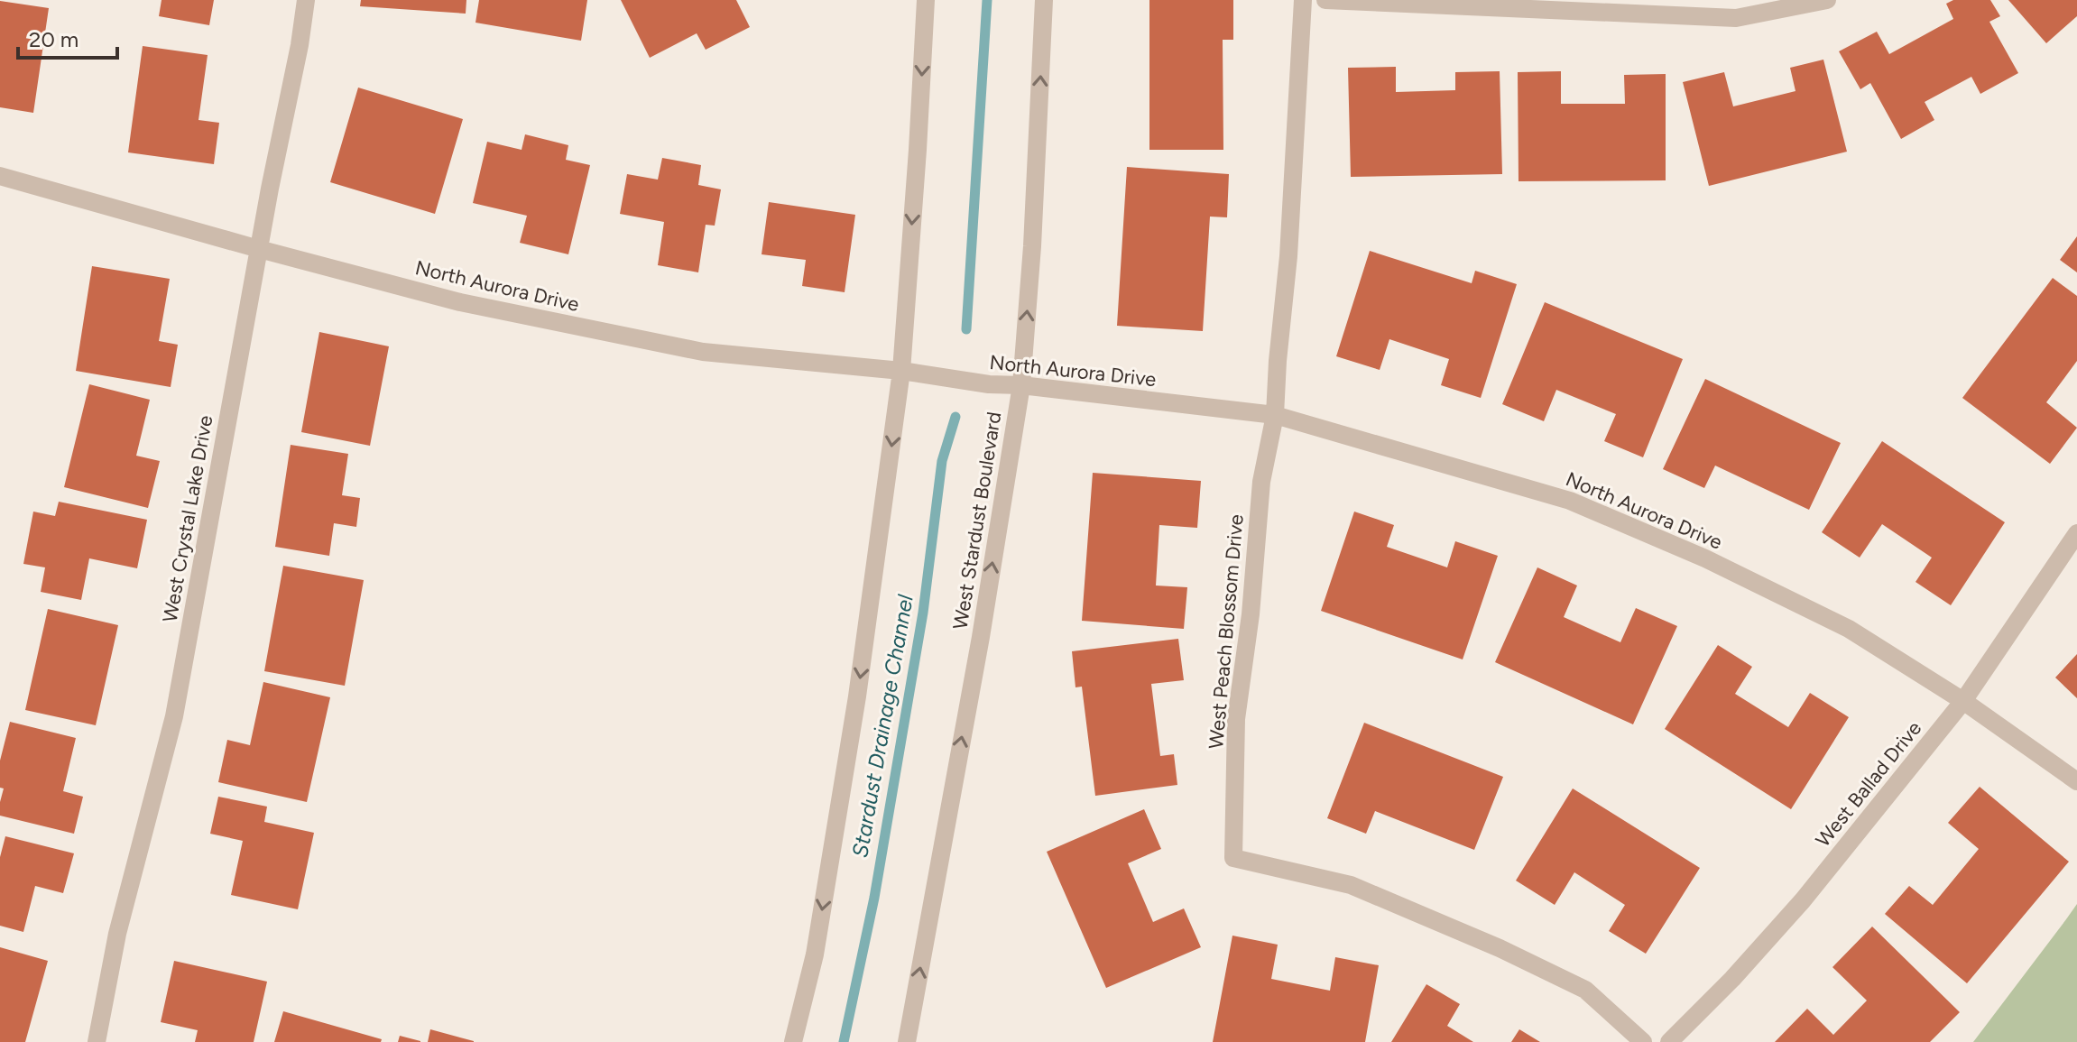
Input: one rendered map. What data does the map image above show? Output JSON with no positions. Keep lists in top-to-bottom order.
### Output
{
  "streets": {
    "street": [
      "North Aurora Drive",
      "West Crystal Lake Drive",
      "West Stardust Boulevard",
      "West Peach Blossom Drive",
      "West Ballad Drive"
    ]
  },
  "crossings": [
    ["North Aurora Drive", "West Crystal Lake Drive"],
    ["North Aurora Drive", "West Stardust Boulevard"],
    ["North Aurora Drive", "West Peach Blossom Drive"],
    ["North Aurora Drive", "West Ballad Drive"]
  ],
  "water": ["Stardust Drainage Channel"],
  "scale_bar": "20 m"
}
